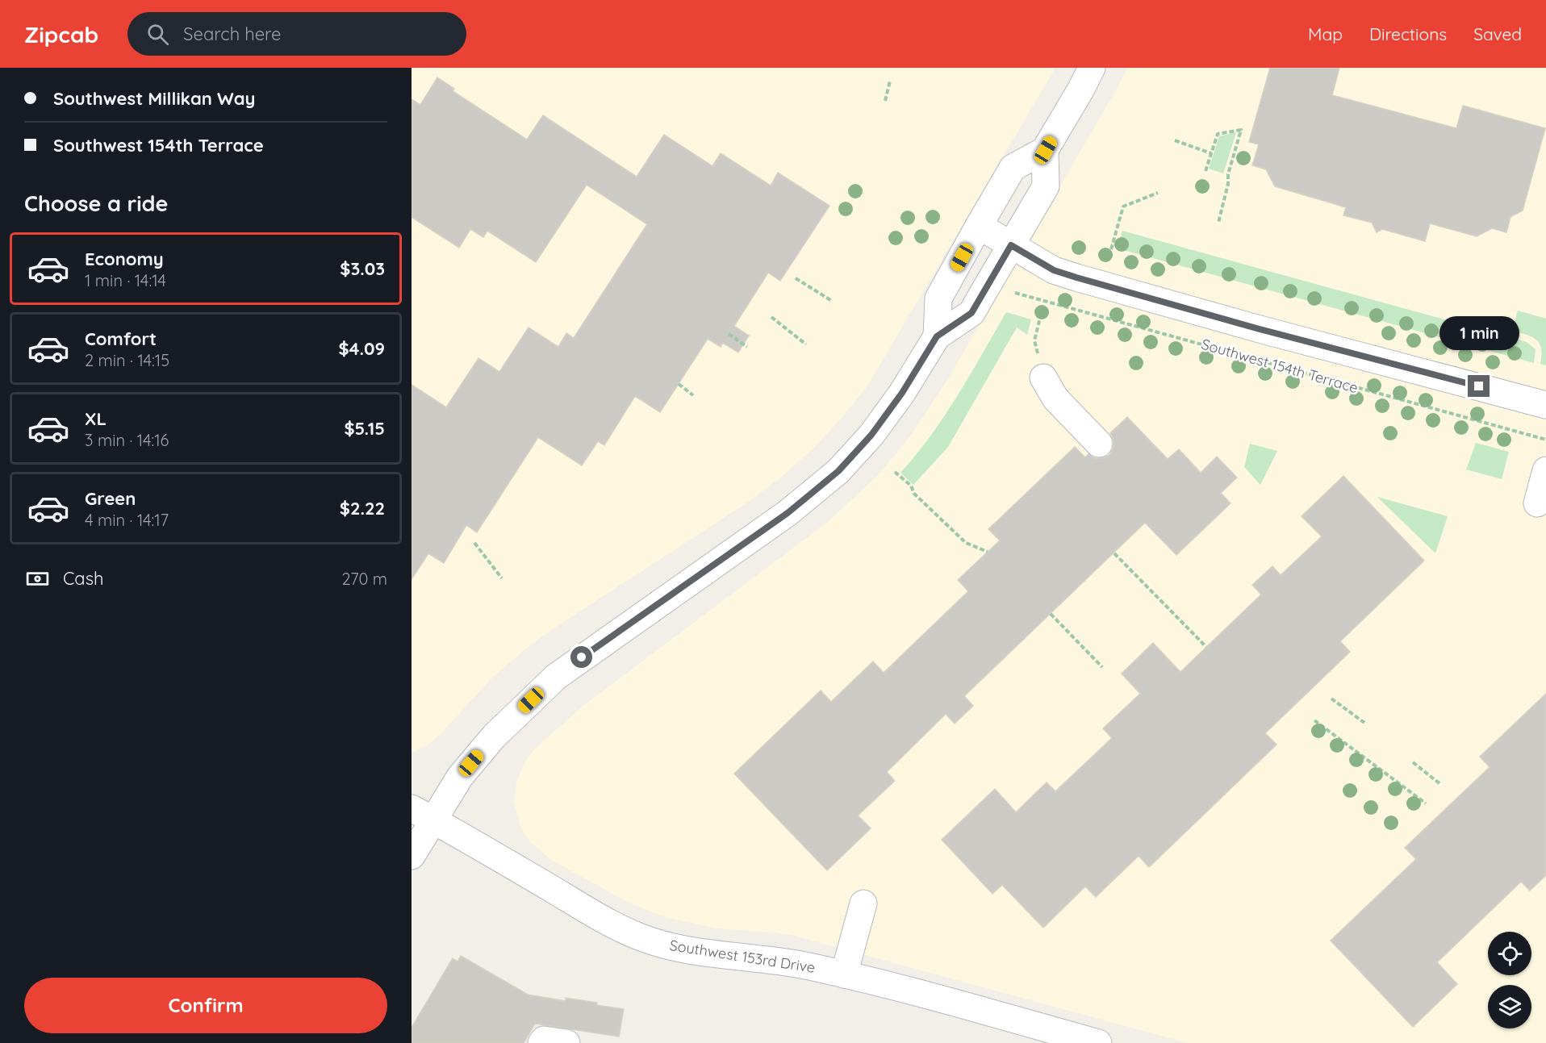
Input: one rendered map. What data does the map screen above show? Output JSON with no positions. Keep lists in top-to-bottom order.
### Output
{
  "streets": {
    "street": ["Southwest 154th Terrace", "Southwest 153rd Drive"]
  },
  "page": {
    "header": "Zipcab",
    "search": "Search here",
    "nav": ["Map", "Directions", "Saved"],
    "banner": ["Southwest Millikan Way", "Southwest 154th Terrace"],
    "heading": "Choose a ride",
    "list": [
      {
        "name": "Economy",
        "note": "1 min · 14:14",
        "value": "$3.03"
      },
      {
        "name": "Comfort",
        "note": "2 min · 14:15",
        "value": "$4.09"
      },
      {
        "name": "XL",
        "note": "3 min · 14:16",
        "value": "$5.15"
      },
      {
        "name": "Green",
        "note": "4 min · 14:17",
        "value": "$2.22"
      }
    ],
    "bubble": "1 min",
    "pay": ["Cash", "270 m"],
    "buttons": "Confirm"
  }
}
